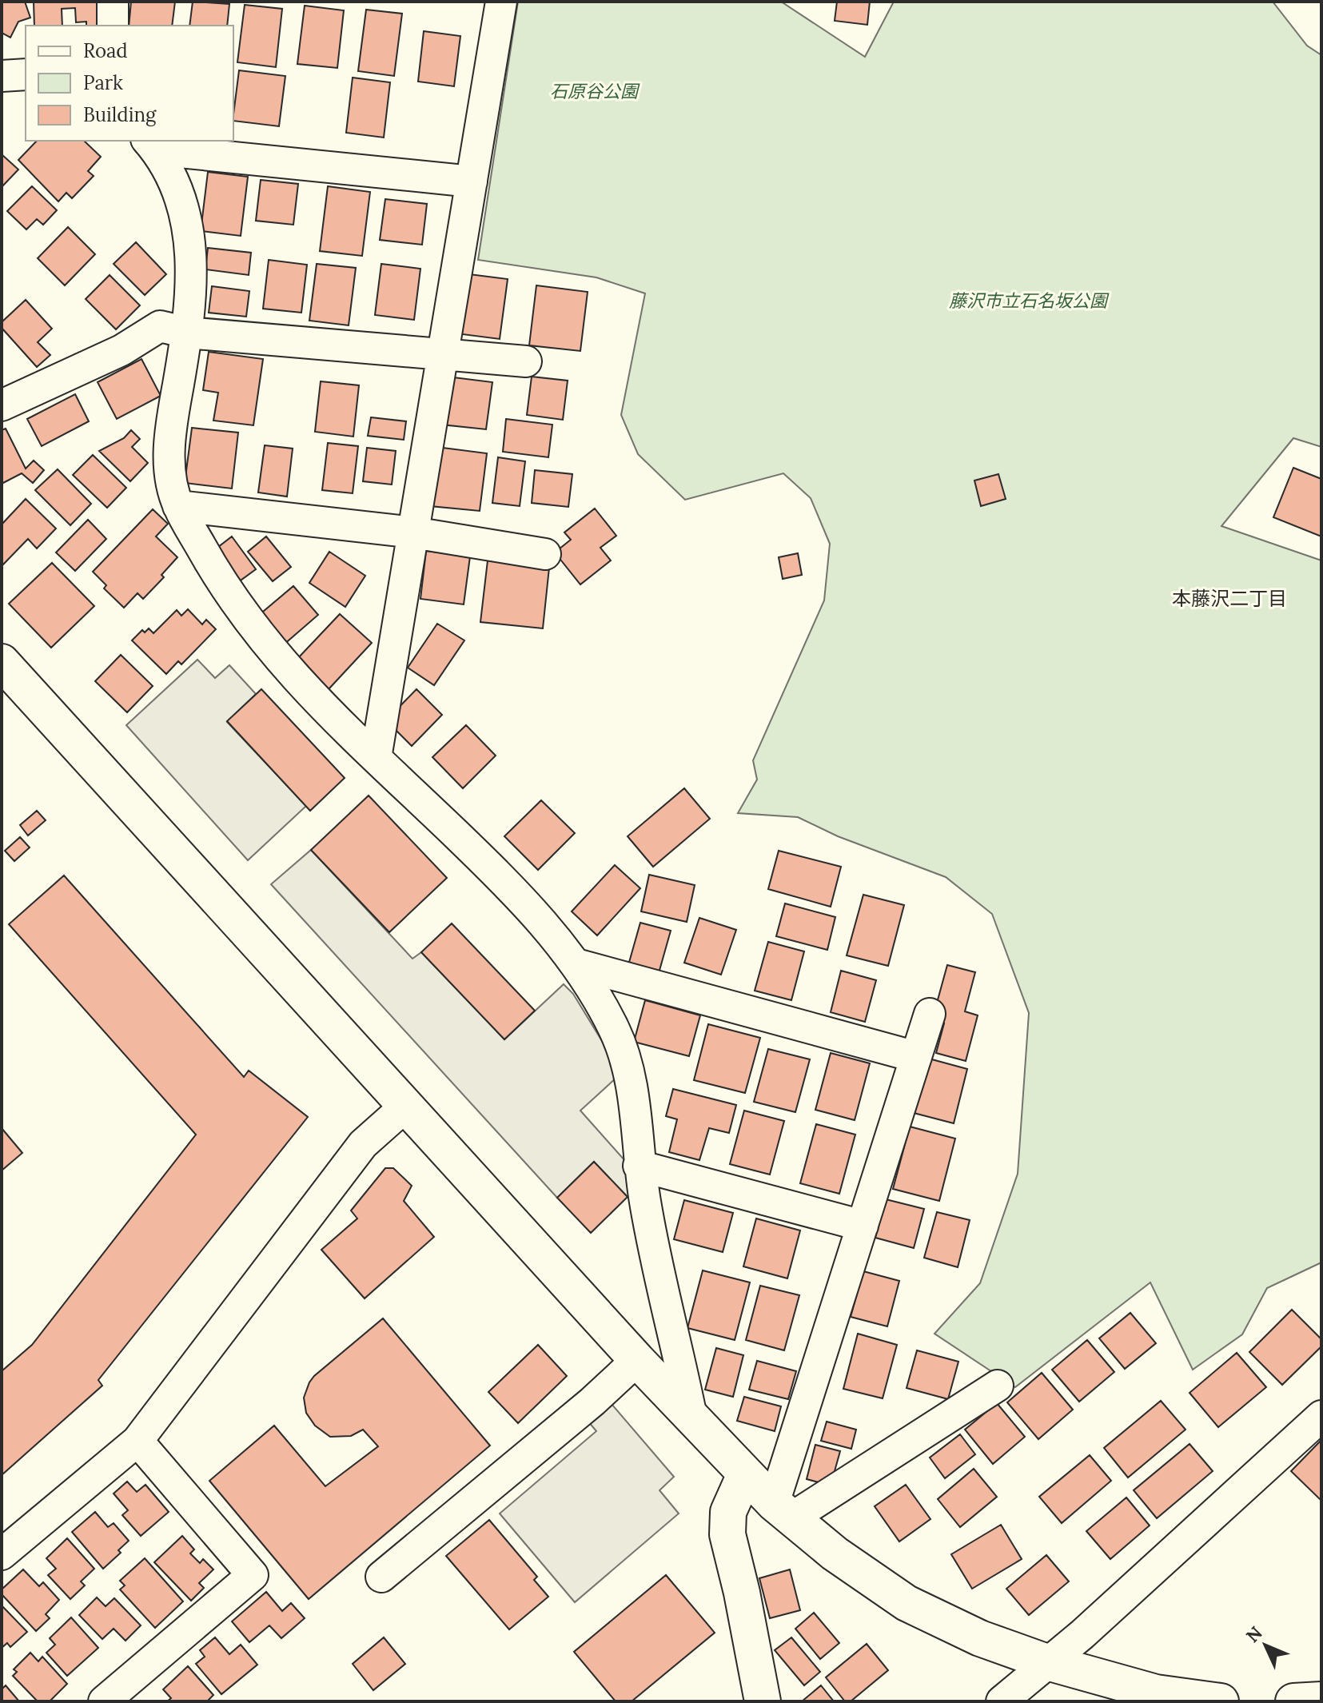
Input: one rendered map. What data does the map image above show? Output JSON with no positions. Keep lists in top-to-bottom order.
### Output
{
  "districts": ["本藤沢二丁目"],
  "parks": ["石原谷公園", "藤沢市立石名坂公園"],
  "legend": ["Road", "Park", "Building"],
  "north": "top left"
}
